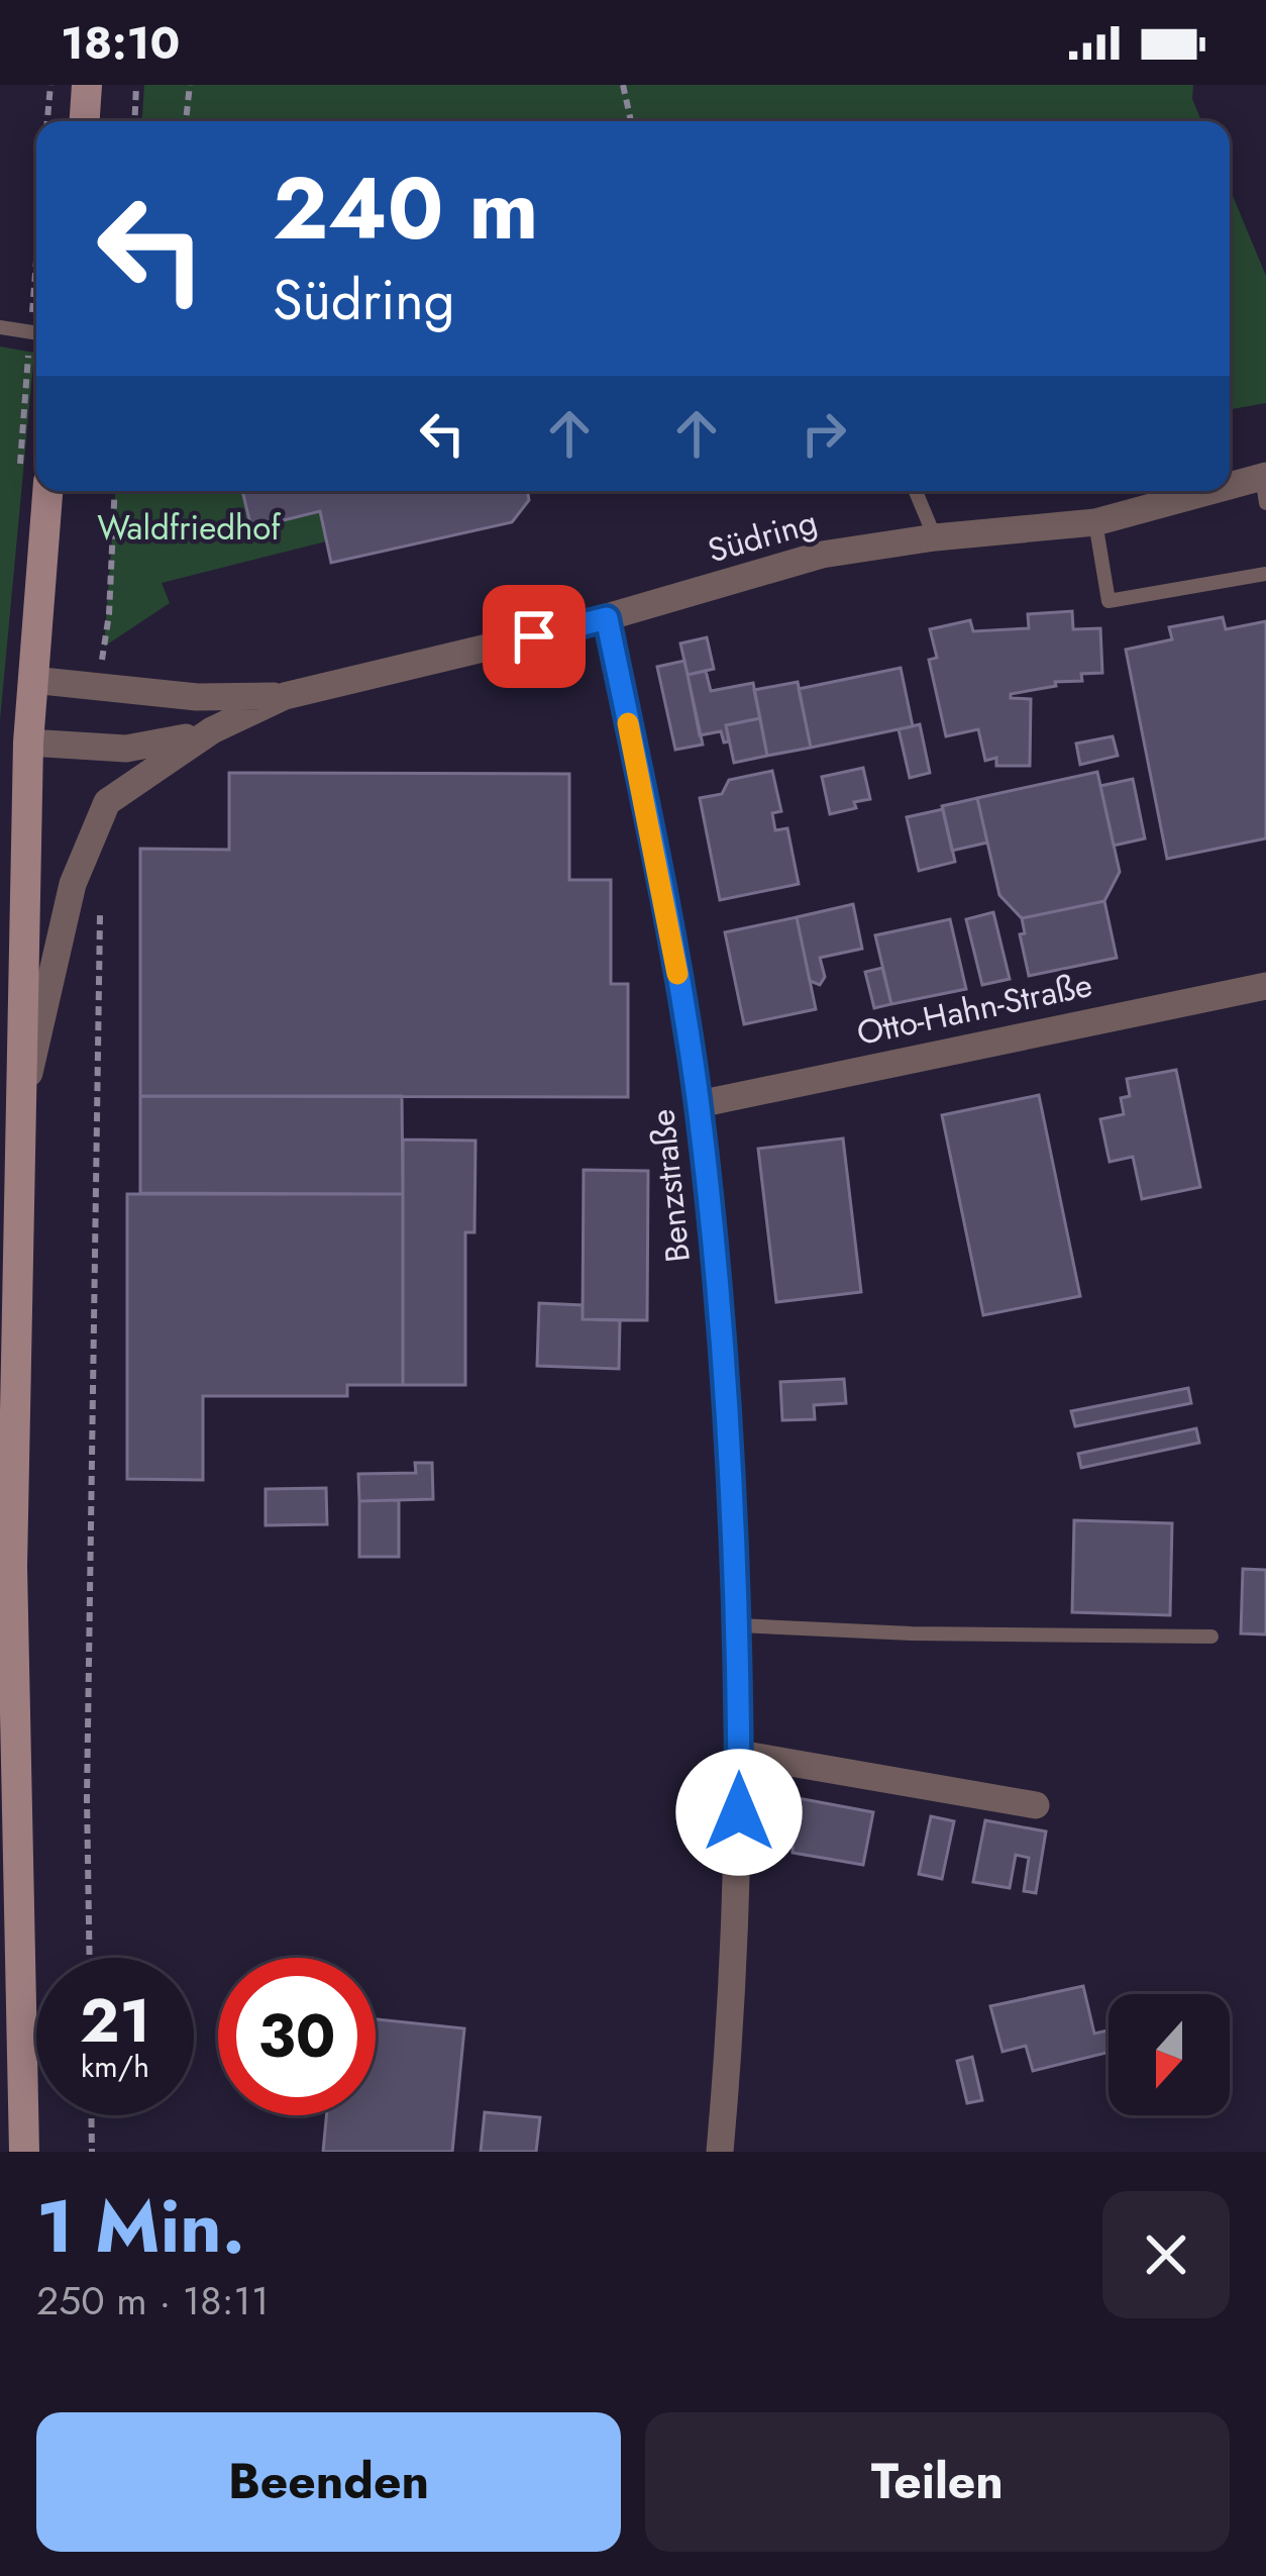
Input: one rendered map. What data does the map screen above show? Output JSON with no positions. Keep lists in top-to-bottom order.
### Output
{
  "streets": {
    "street": ["Südring", "Otto-Hahn-Straße", "Benzstraße"]
  },
  "crossings": [
    ["Südring", "Benzstraße"],
    ["Otto-Hahn-Straße", "Benzstraße"]
  ],
  "parks": ["Waldfriedhof"],
  "north": "bottom",
  "page": {
    "status": "18:10",
    "turn": ["240 m", "Südring"],
    "speed": "21 km/h",
    "limit": "30",
    "heading": ["1 Min.", "250 m · 18:11"],
    "buttons": ["Beenden", "Teilen"]
  }
}
